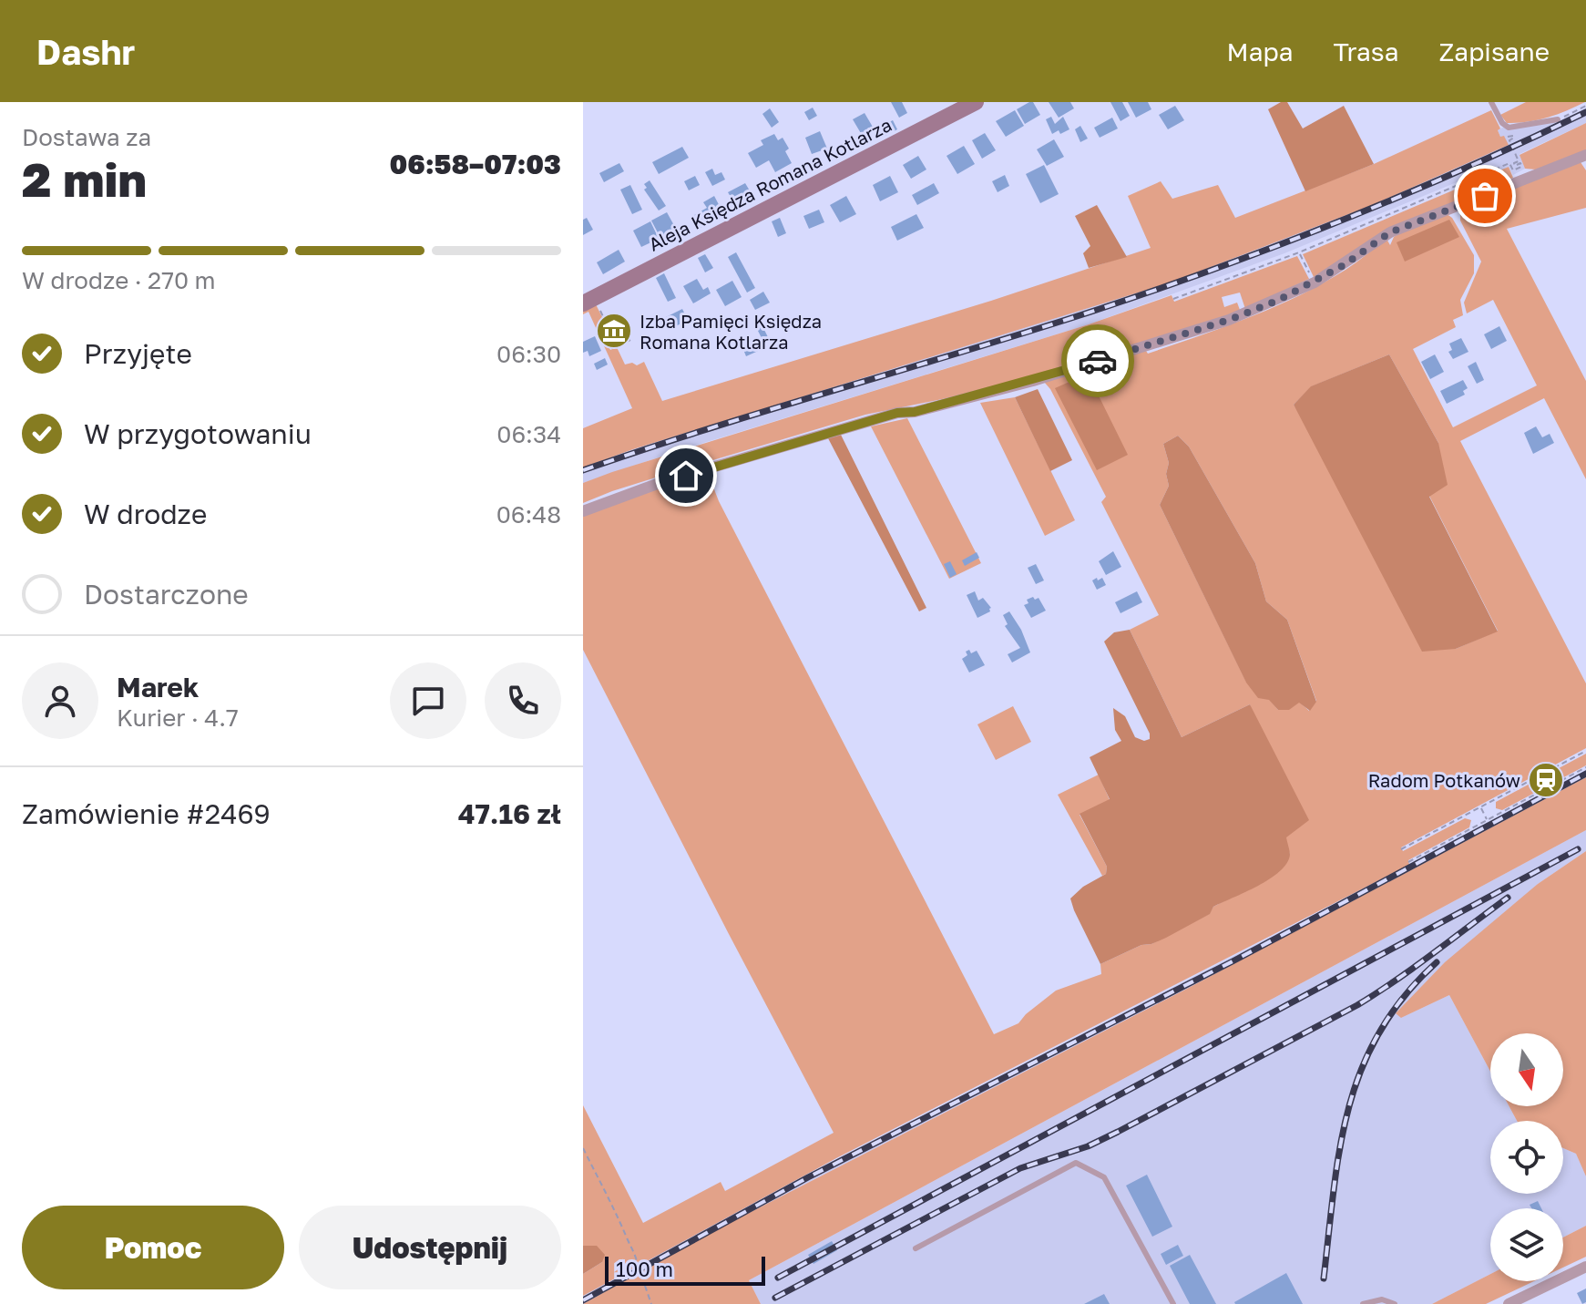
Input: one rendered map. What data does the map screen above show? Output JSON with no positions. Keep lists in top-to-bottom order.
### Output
{
  "streets": {
    "street": ["Aleja Księdza Romana Kotlarza"]
  },
  "places": {
    "museum": ["Izba Pamięci Księdza Romana Kotlarza"],
    "station": ["Radom Potkanów"]
  },
  "scale_bar": "100 m",
  "north": "bottom",
  "page": {
    "header": "Dashr",
    "nav": ["Mapa", "Trasa", "Zapisane"],
    "heading": ["2 min", "Dostawa za", "06:58–07:03"],
    "panel": [
      "Marek",
      "Kurier · 4.7",
      "Zamówienie #2469",
      "47.16 zł"
    ],
    "bar": "W drodze · 270 m",
    "list": [
      ["Przyjęte", "06:30"],
      ["W przygotowaniu", "06:34"],
      ["W drodze", "06:48"],
      "Dostarczone"
    ],
    "buttons": ["Pomoc", "Udostępnij"],
    "scale": "100 m"
  }
}
